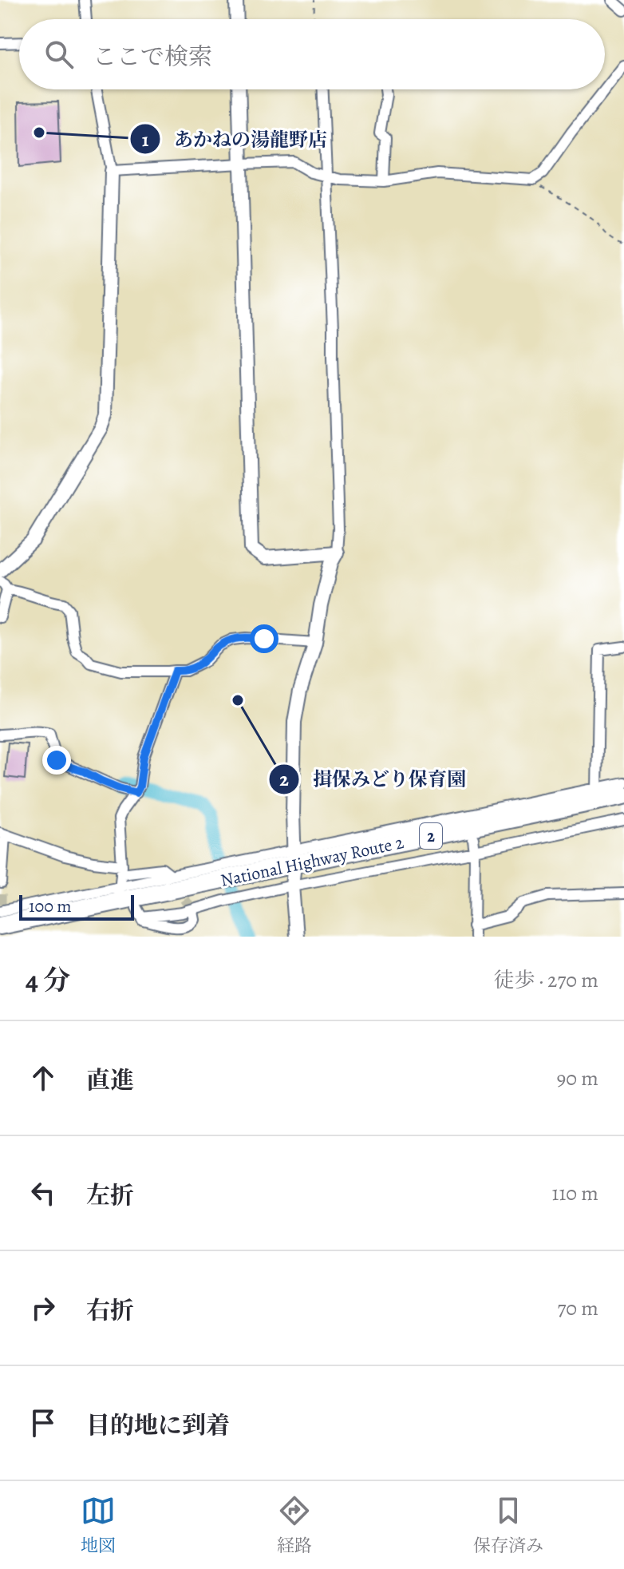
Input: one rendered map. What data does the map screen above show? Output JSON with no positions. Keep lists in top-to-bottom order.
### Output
{
  "streets": {
    "highway": ["2", "National Highway Route 2"]
  },
  "places": ["あかねの湯龍野店", "揖保みどり保育園"],
  "scale_bar": "100 m",
  "page": {
    "search": "ここで検索",
    "scale": "100 m",
    "heading": ["4 分", "徒歩 · 270 m"],
    "list": [
      ["直進", "90 m"],
      ["左折", "110 m"],
      ["右折", "70 m"],
      "目的地に到着"
    ],
    "nav": ["地図", "経路", "保存済み"]
  }
}
